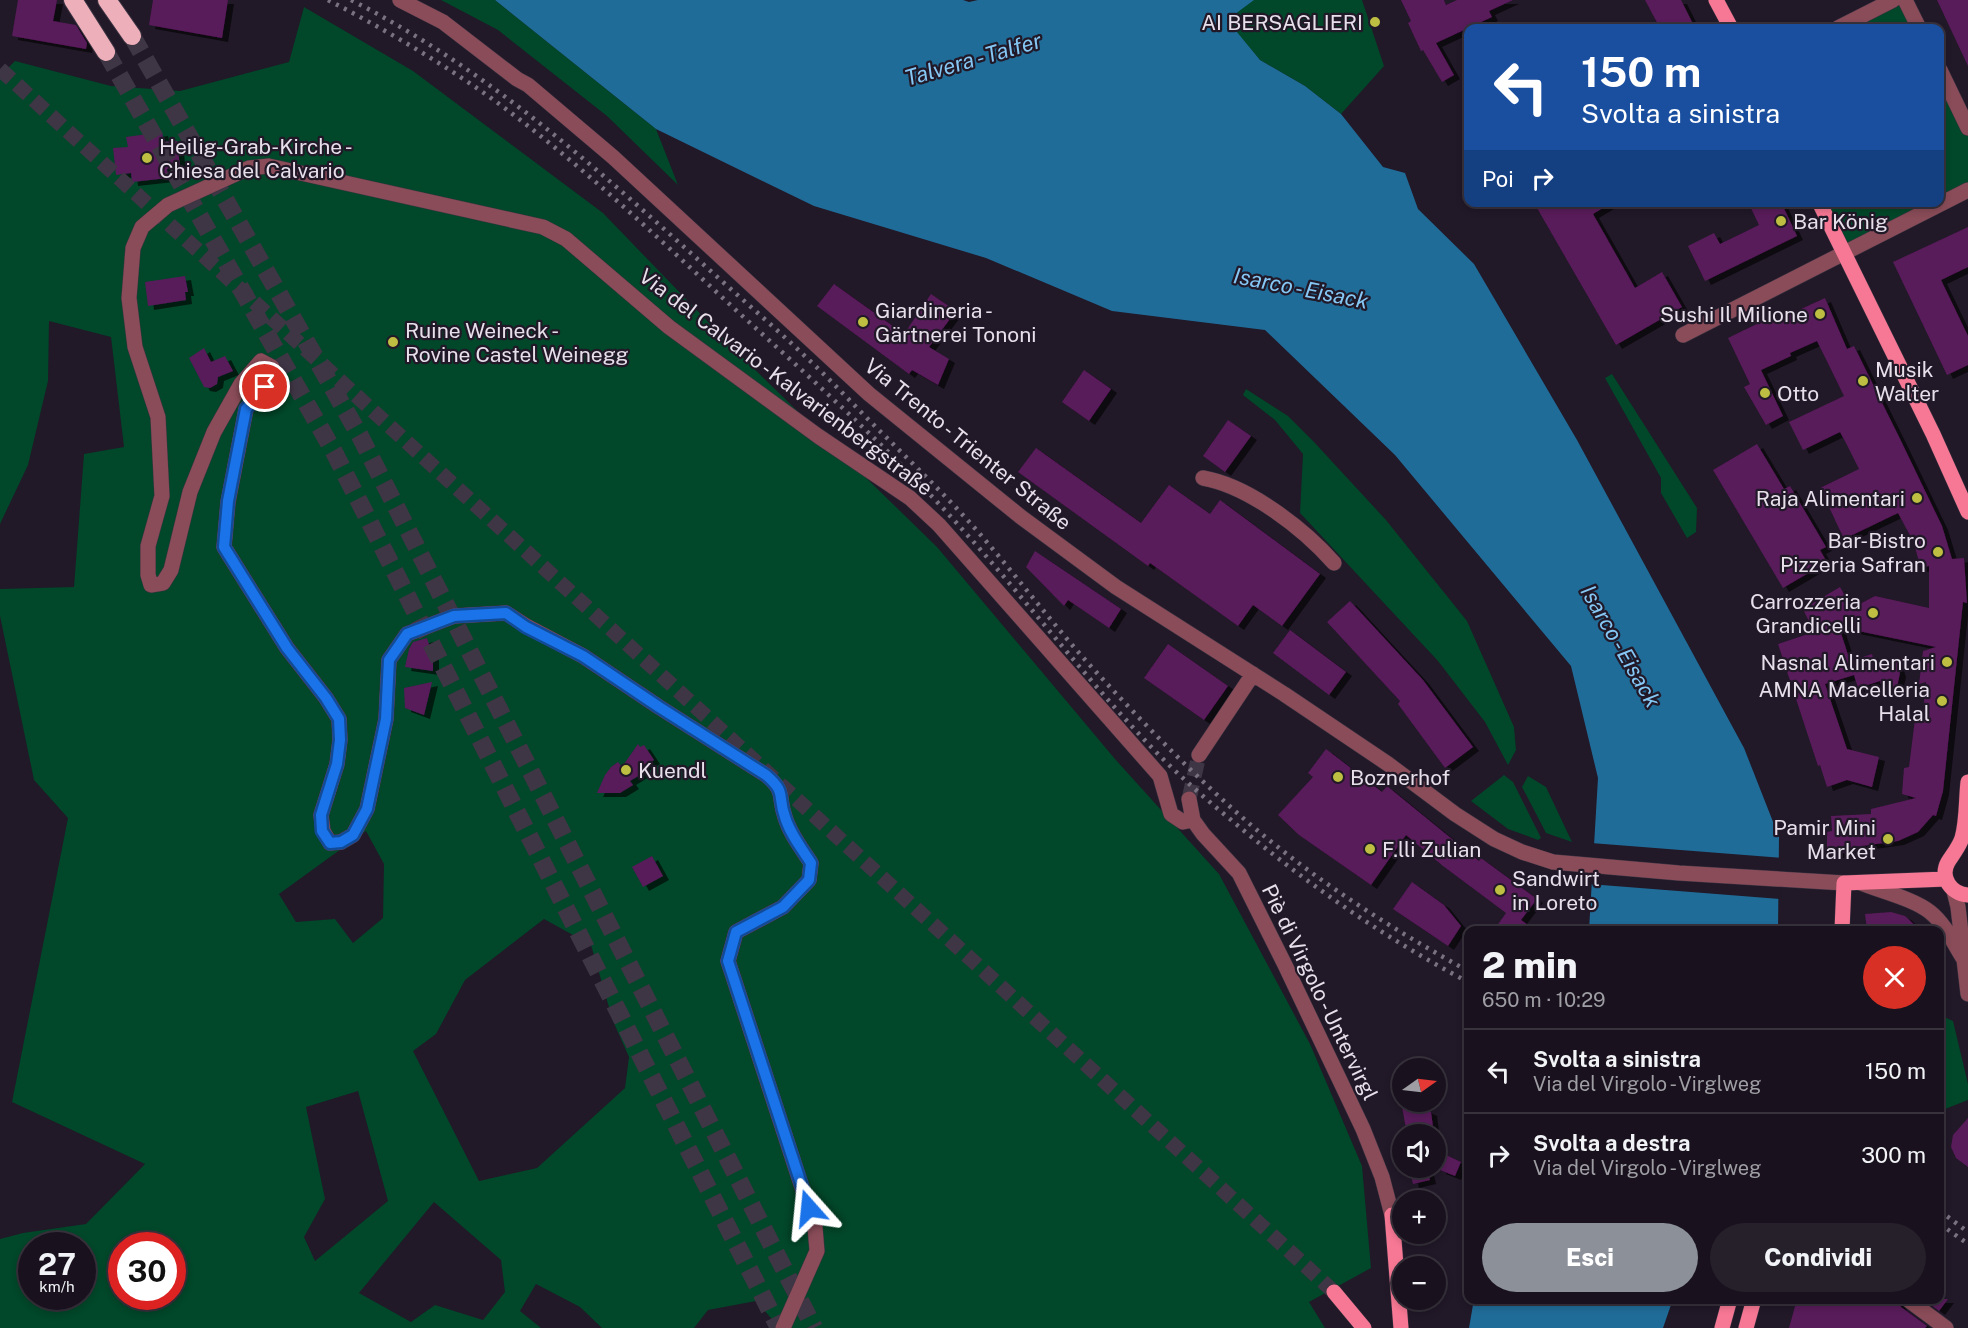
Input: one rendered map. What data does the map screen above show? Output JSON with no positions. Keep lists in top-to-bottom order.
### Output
{
  "streets": {
    "street": ["Via del Calvario - Kalvarienbergstraße", "Via Trento - Trienter Straße", "Piè di Virgolo - Untervirgl"]
  },
  "crossings": [
    ["Via del Calvario - Kalvarienbergstraße", "Piè di Virgolo - Untervirgl"]
  ],
  "water": ["Talvera - Talfer", "Isarco - Eisack"],
  "places": [
    "AI BERSAGLIERI",
    "Heilig-Grab-Kirche - Chiesa del Calvario",
    "Bar König",
    "Sushi Il Milione",
    "Giardineria - Gärtnerei Tononi",
    "Ruine Weineck - Rovine Castel Weinegg",
    "Musik Walter",
    "Otto",
    "Raja Alimentari",
    "Bar-Bistro Pizzeria Safran",
    "Carrozzeria Grandicelli",
    "Nasnal Alimentari",
    "AMNA Macelleria Halal",
    "Kuendl",
    "Boznerhof",
    "Pamir Mini Market",
    "F.lli Zulian",
    "Sandwirt in Loreto"
  ],
  "north": "right",
  "page": {
    "turn": ["150 m", "Svolta a sinistra"],
    "then": "Poi",
    "heading": ["2 min", "650 m · 10:29"],
    "list": [
      {
        "name": "Svolta a sinistra",
        "note": "Via del Virgolo - Virglweg",
        "value": "150 m"
      },
      {
        "name": "Svolta a destra",
        "note": "Via del Virgolo - Virglweg",
        "value": "300 m"
      }
    ],
    "map_buttons": ["+", "−"],
    "buttons": ["Esci", "Condividi"],
    "speed": "27 km/h",
    "limit": "30"
  }
}
